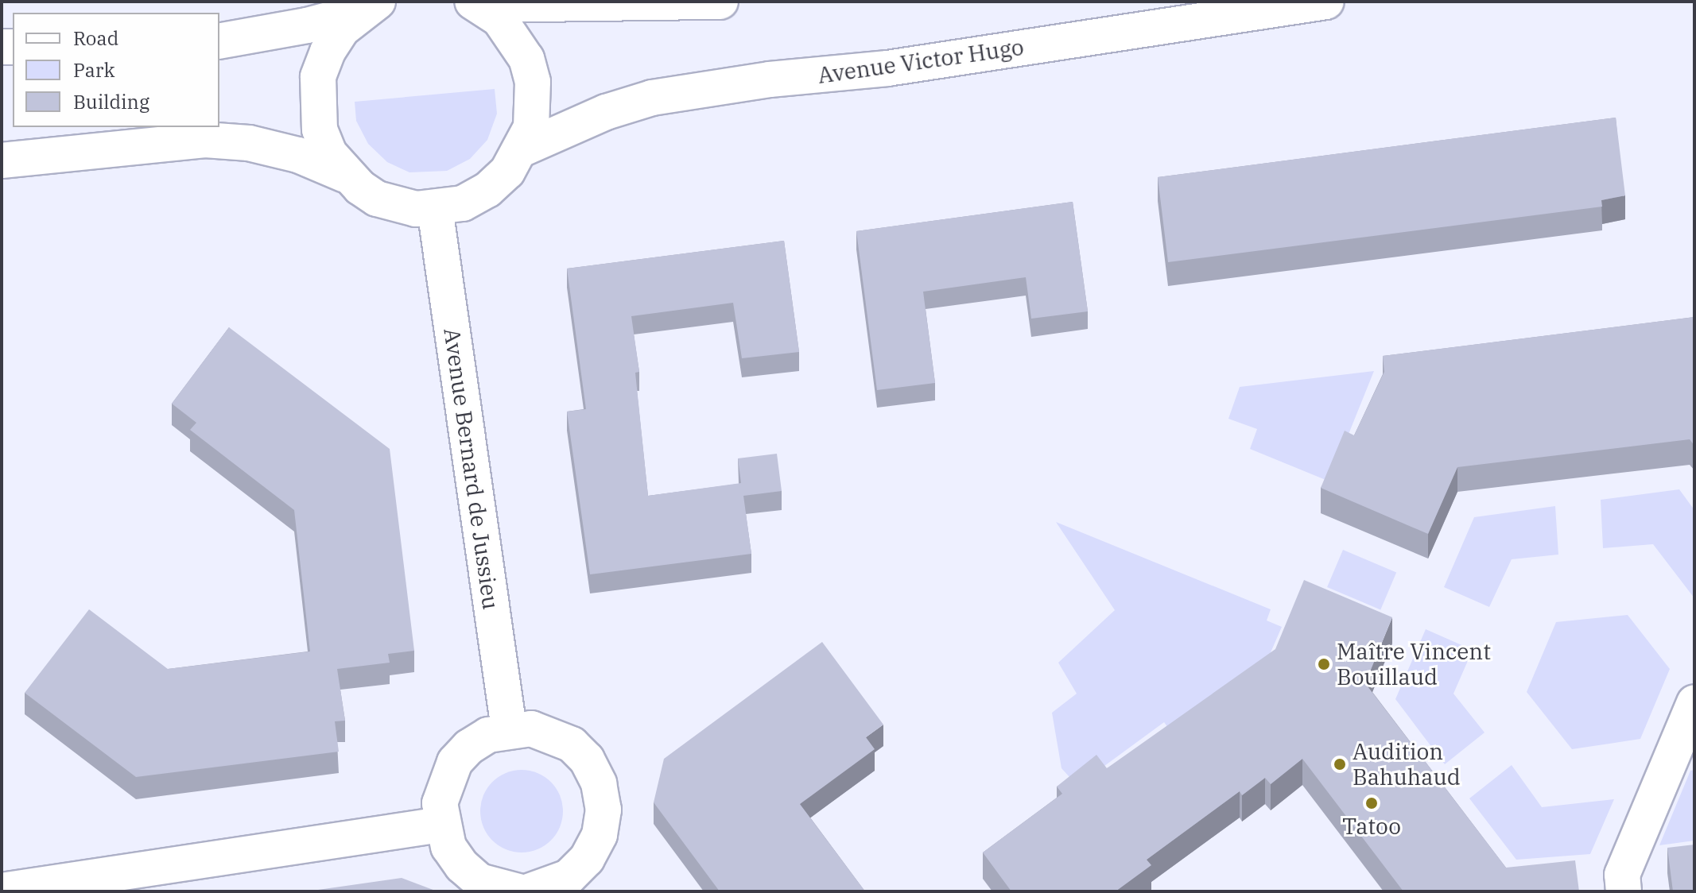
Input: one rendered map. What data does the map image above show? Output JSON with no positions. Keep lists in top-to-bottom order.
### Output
{
  "streets": {
    "street": ["Avenue Victor Hugo", "Avenue Bernard de Jussieu"]
  },
  "places": ["Maître Vincent Bouillaud", "Audition Bahuhaud", "Tatoo"],
  "legend": ["Road", "Park", "Building"]
}
